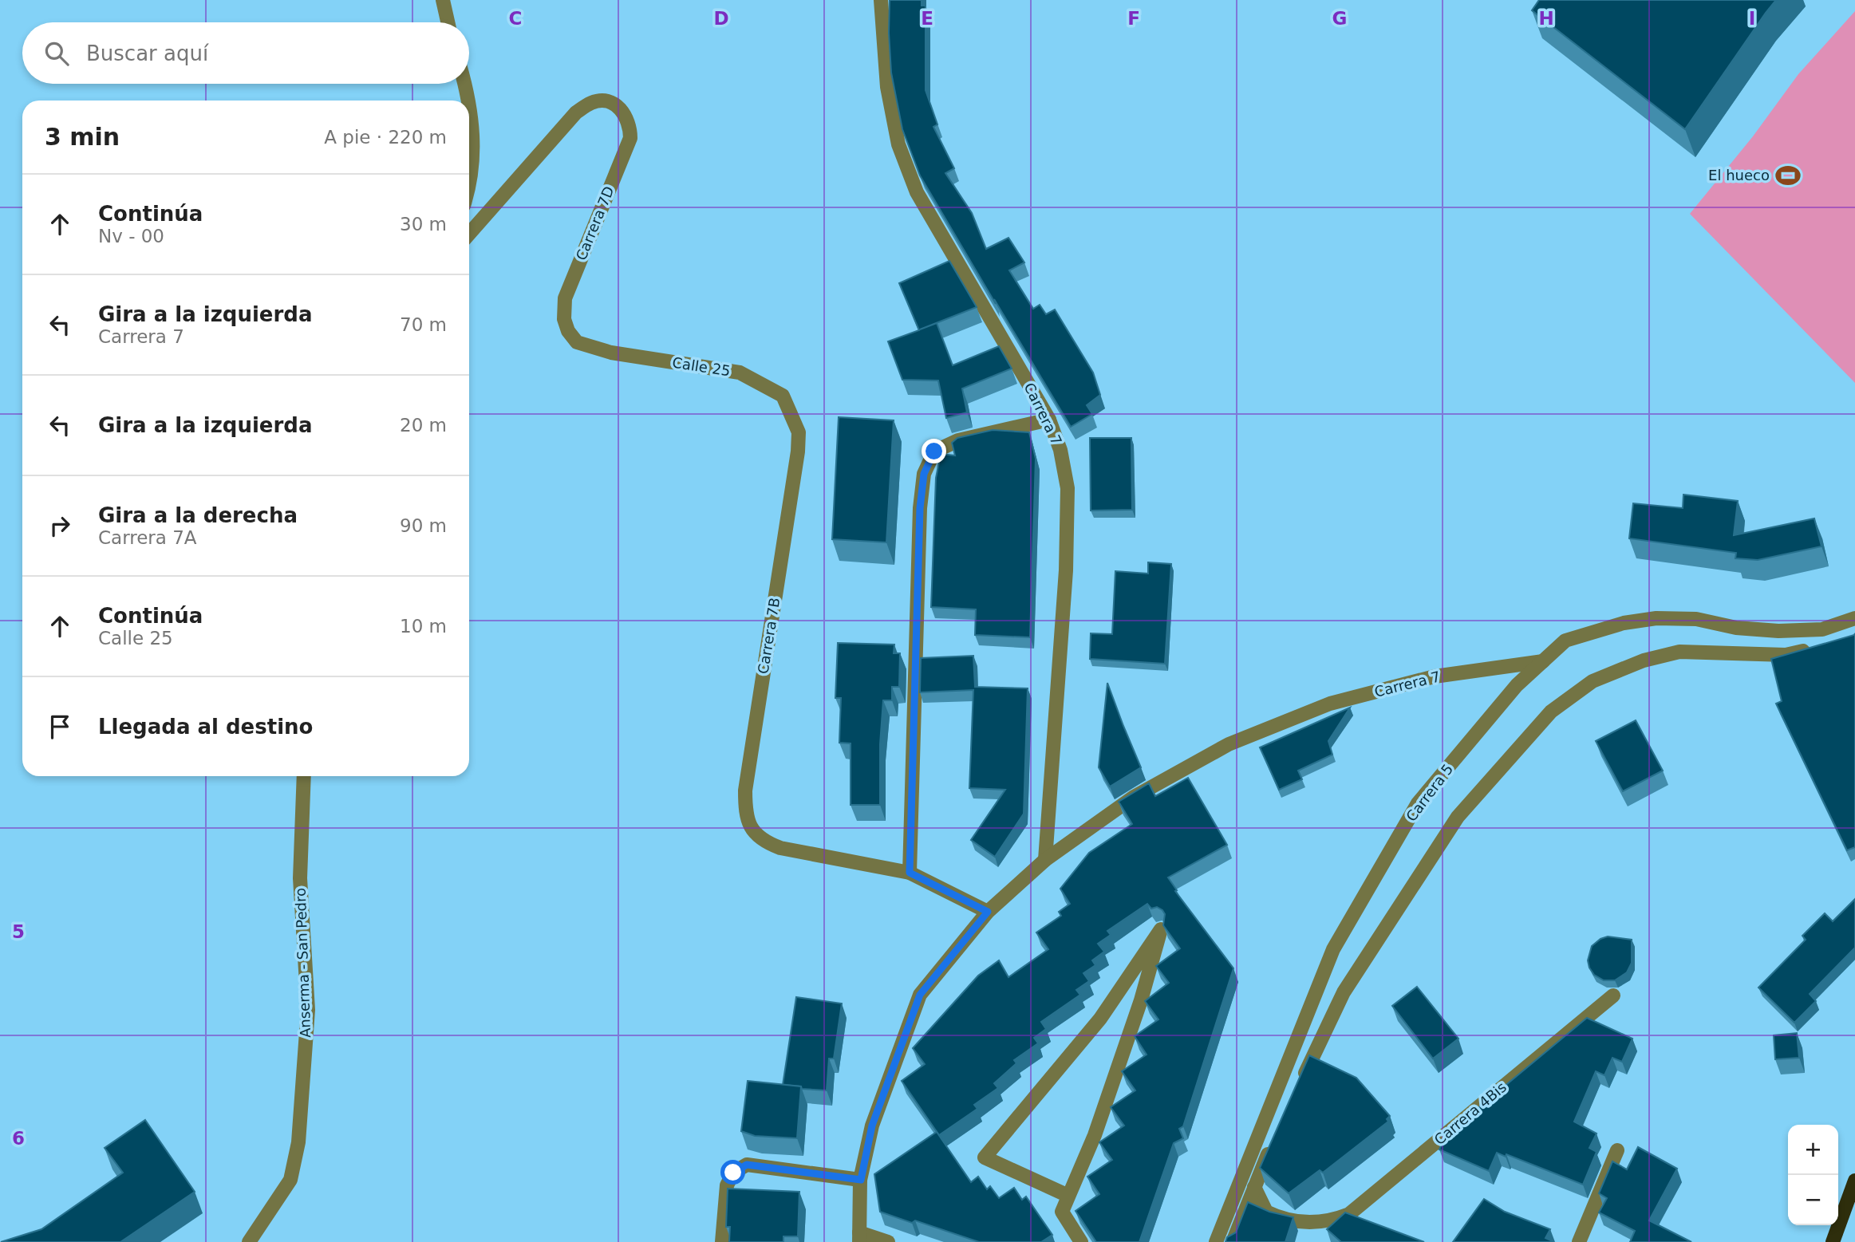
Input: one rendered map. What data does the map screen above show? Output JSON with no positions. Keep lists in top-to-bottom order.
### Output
{
  "streets": {
    "street": [
      "Carrera 7D",
      "Calle 25",
      "Carrera 7",
      "Carrera 7B",
      "Carrera 5",
      "Anserma - San Pedro",
      "Carrera 4Bis"
    ]
  },
  "crossings": [
    ["Carrera 7D", "Calle 25"],
    ["Calle 25", "Carrera 7B"],
    ["Carrera 7", "Carrera 5"]
  ],
  "places": {
    "sports": ["El hueco"]
  },
  "page": {
    "search": "Buscar aquí",
    "heading": ["3 min", "A pie · 220 m"],
    "list": [
      ["Continúa", "Nv - 00", "30 m"],
      ["Gira a la izquierda", "Carrera 7", "70 m"],
      ["Gira a la izquierda", "20 m"],
      ["Gira a la derecha", "Carrera 7A", "90 m"],
      ["Continúa", "Calle 25", "10 m"],
      "Llegada al destino"
    ],
    "map_buttons": ["+", "−"]
  },
  "grid": {
    "columns": [
      "C",
      "D",
      "E",
      "F",
      "G",
      "H",
      "I"
    ],
    "rows": ["5", "6"]
  }
}
